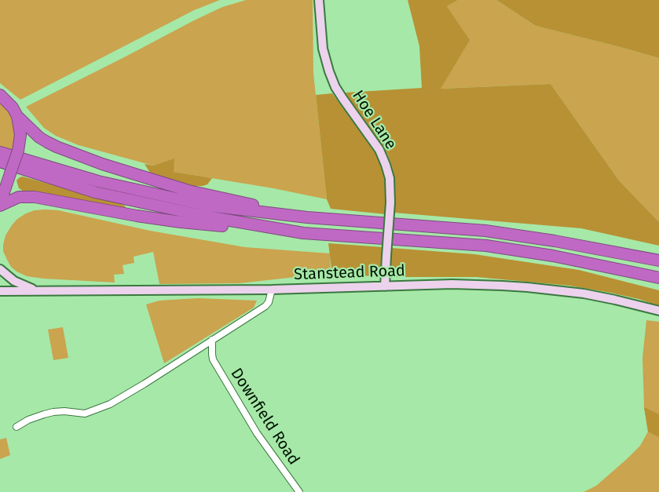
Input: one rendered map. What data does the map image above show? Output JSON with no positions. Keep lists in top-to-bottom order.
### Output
{
  "streets": {
    "main road": ["Hoe Lane", "Stanstead Road"],
    "street": ["Downfield Road"]
  },
  "crossings": [
    ["Hoe Lane", "Stanstead Road"]
  ]
}
